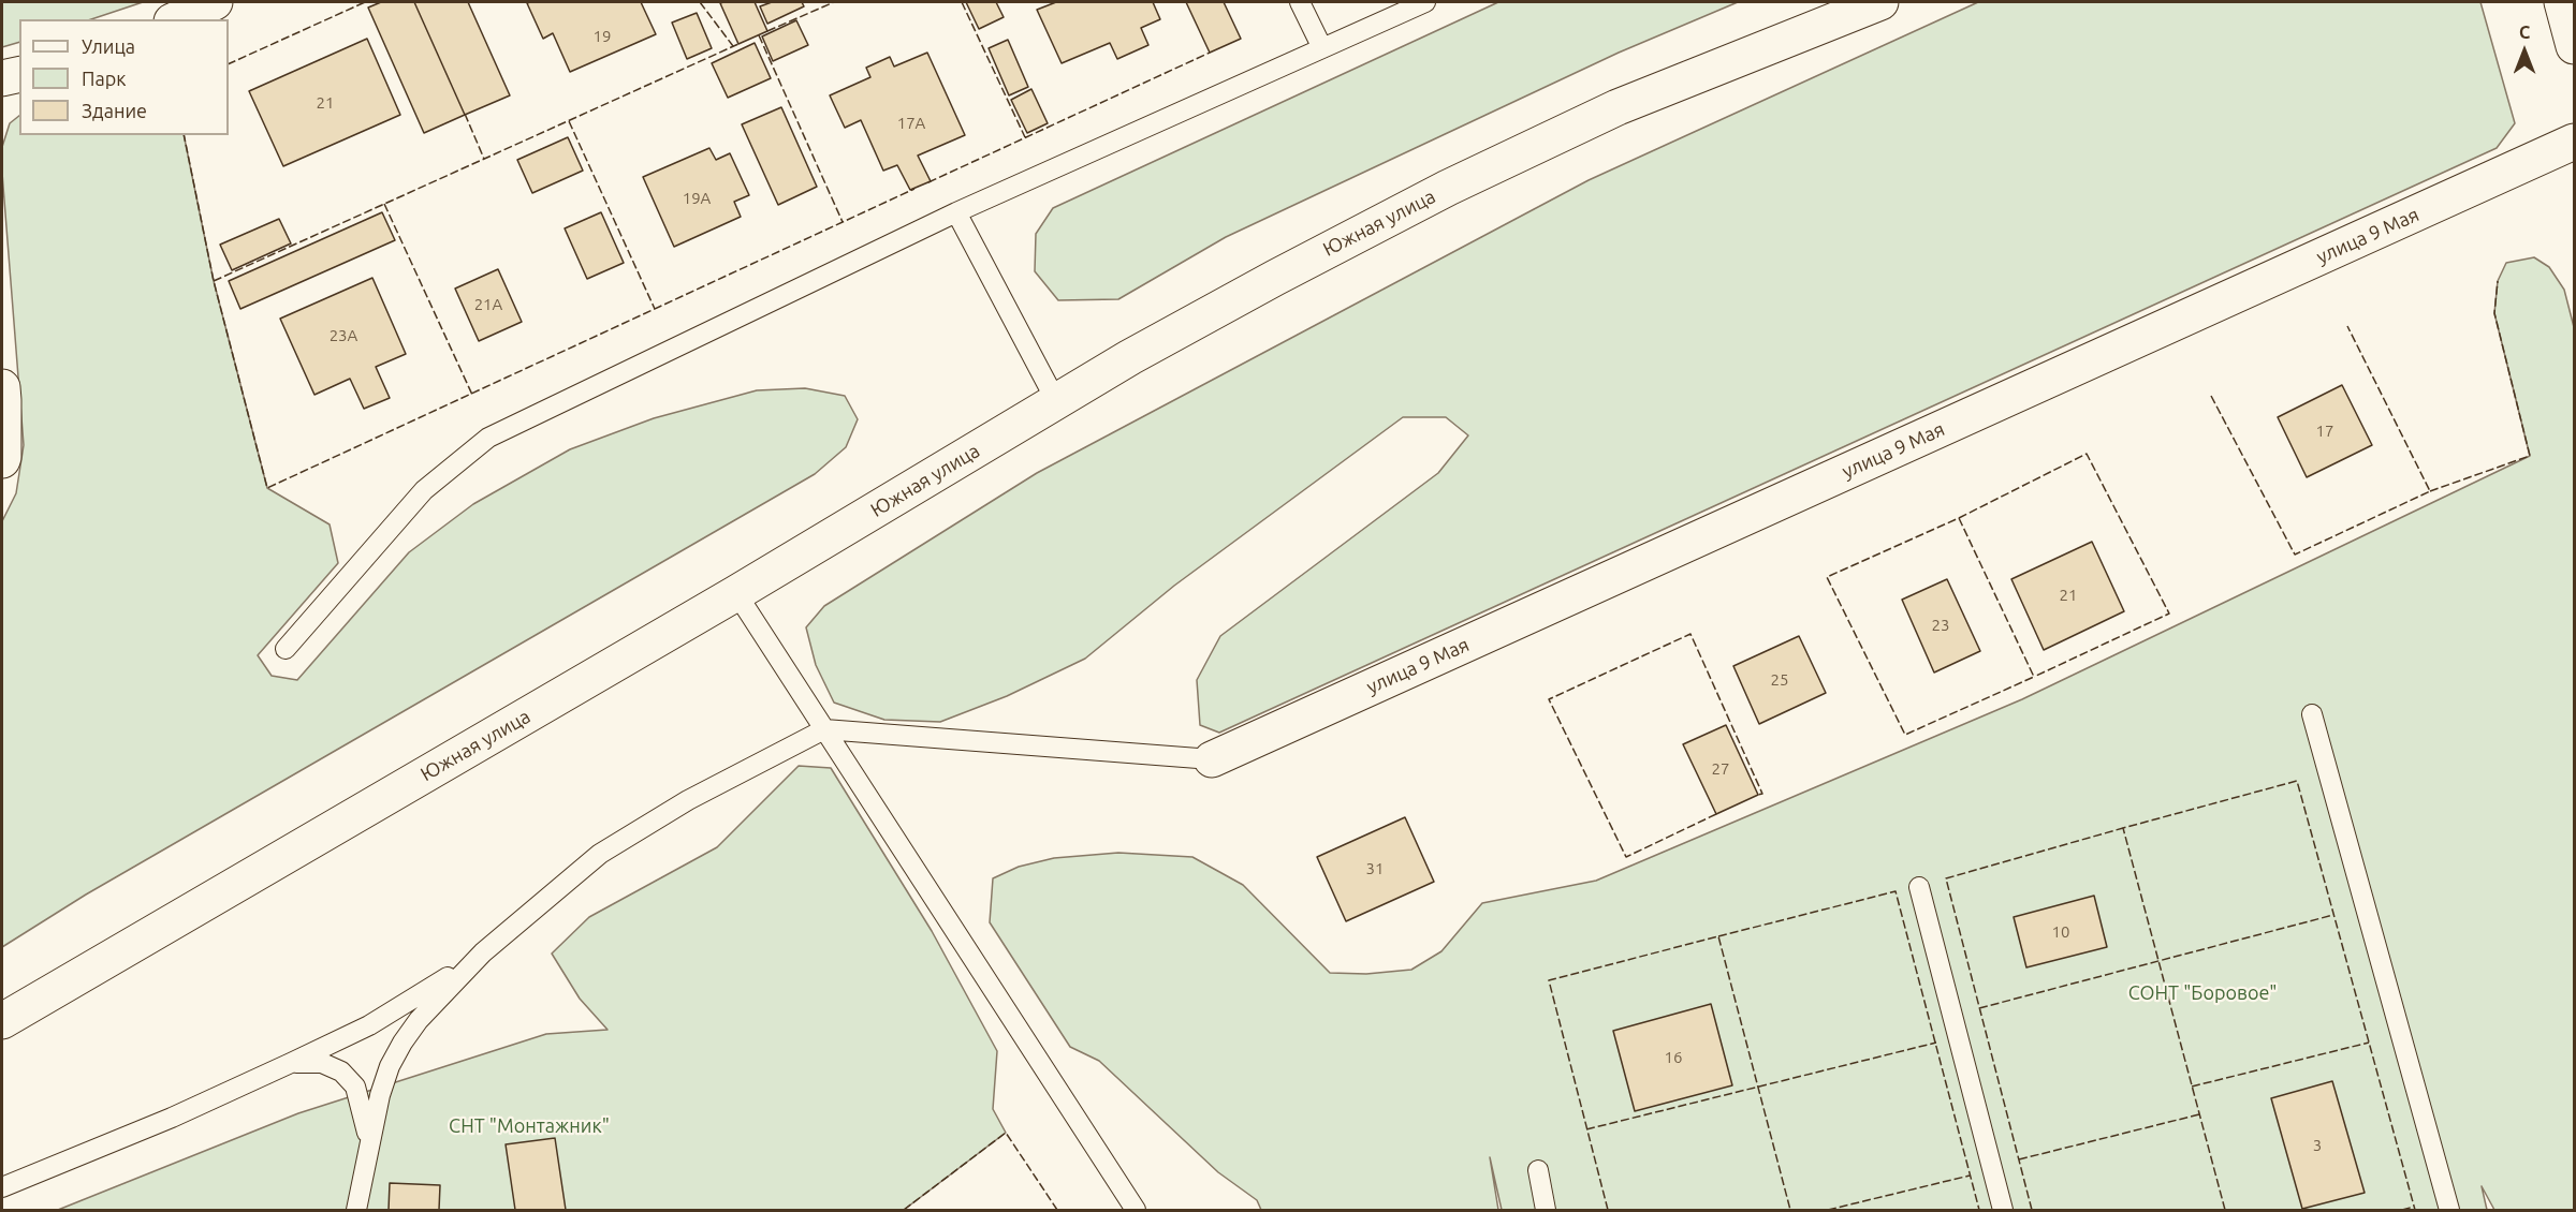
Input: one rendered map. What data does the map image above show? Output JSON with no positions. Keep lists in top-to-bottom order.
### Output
{
  "streets": {
    "main road": ["Южная улица", "улица 9 Мая"]
  },
  "parks": ["СОНТ \"Боровое\"", "СНТ \"Монтажник\""],
  "house_numbers": [
    "19",
    "21",
    "17А",
    "19А",
    "21А",
    "23А",
    "17",
    "21",
    "23",
    "25",
    "27",
    "31",
    "10",
    "16",
    "3"
  ],
  "legend": ["Улица", "Парк", "Здание"],
  "north": "top"
}
